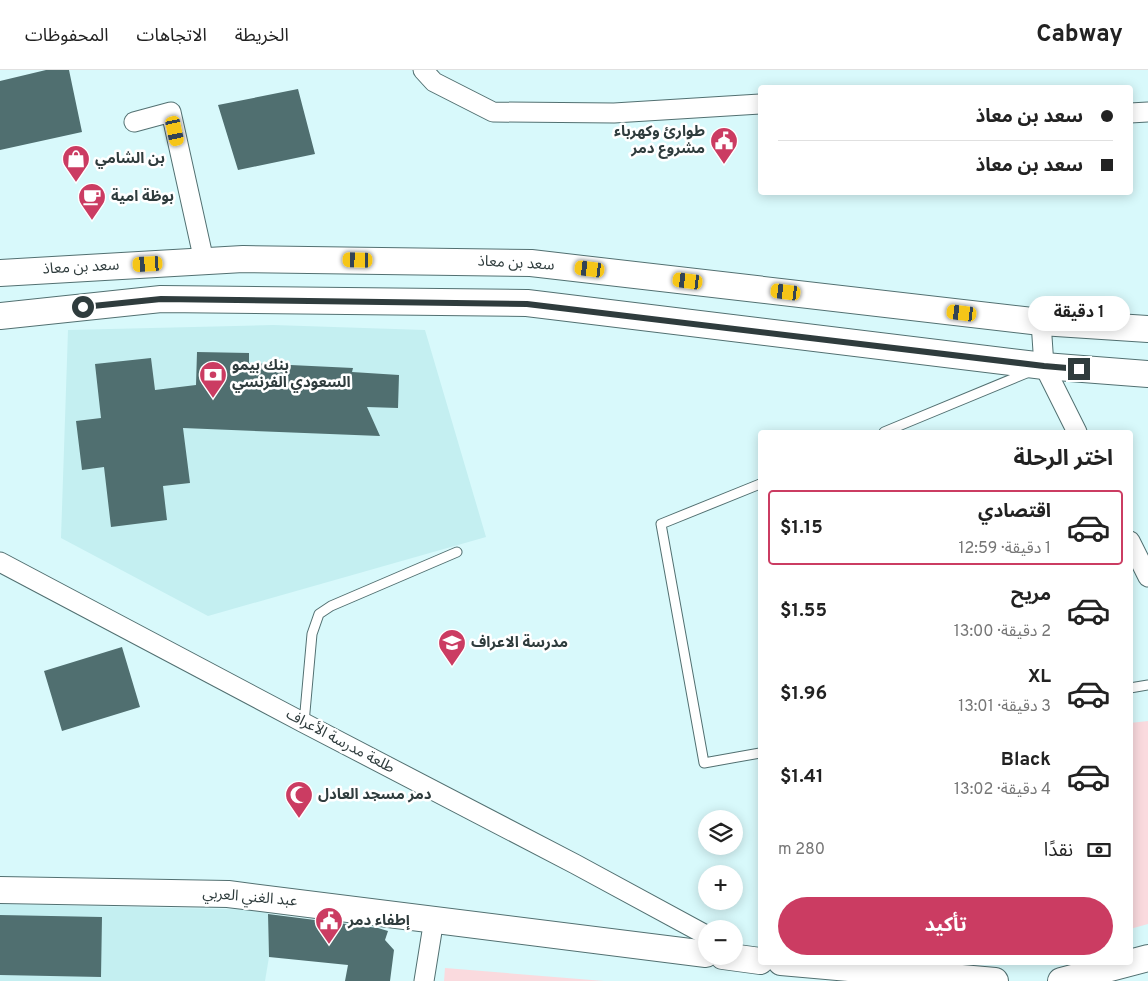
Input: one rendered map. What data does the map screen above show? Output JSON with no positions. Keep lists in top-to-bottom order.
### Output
{
  "streets": {
    "main road": ["سعد بن معاذ", "عبد الغني العربي"],
    "street": ["طلعة مدرسة الأعراف"]
  },
  "places": {
    "public building": ["طوارئ وكهرباء مشروع دمر", "إطفاء دمر"],
    "shop": ["بن الشامي"],
    "cafe": ["بوظة امية"],
    "bank": ["بنك بيمو السعودي الفرنسي"],
    "school or university": ["مدرسة الاعراف"],
    "mosque": ["دمر مسجد العادل"]
  },
  "page": {
    "header": "Cabway",
    "nav": ["الخريطة", "الاتجاهات", "المحفوظات"],
    "banner": ["سعد بن معاذ", "سعد بن معاذ"],
    "bubble": "1 دقيقة",
    "heading": "اختر الرحلة",
    "list": [
      {
        "name": "اقتصادي",
        "note": "1 دقيقة · 12:59",
        "value": "$1.15"
      },
      {
        "name": "مريح",
        "note": "2 دقيقة · 13:00",
        "value": "$1.55"
      },
      {
        "name": "XL",
        "note": "3 دقيقة · 13:01",
        "value": "$1.96"
      },
      {
        "name": "Black",
        "note": "4 دقيقة · 13:02",
        "value": "$1.41"
      }
    ],
    "map_buttons": ["+", "−"],
    "pay": ["نقدًا", "280 m"],
    "buttons": "تأكيد"
  }
}
